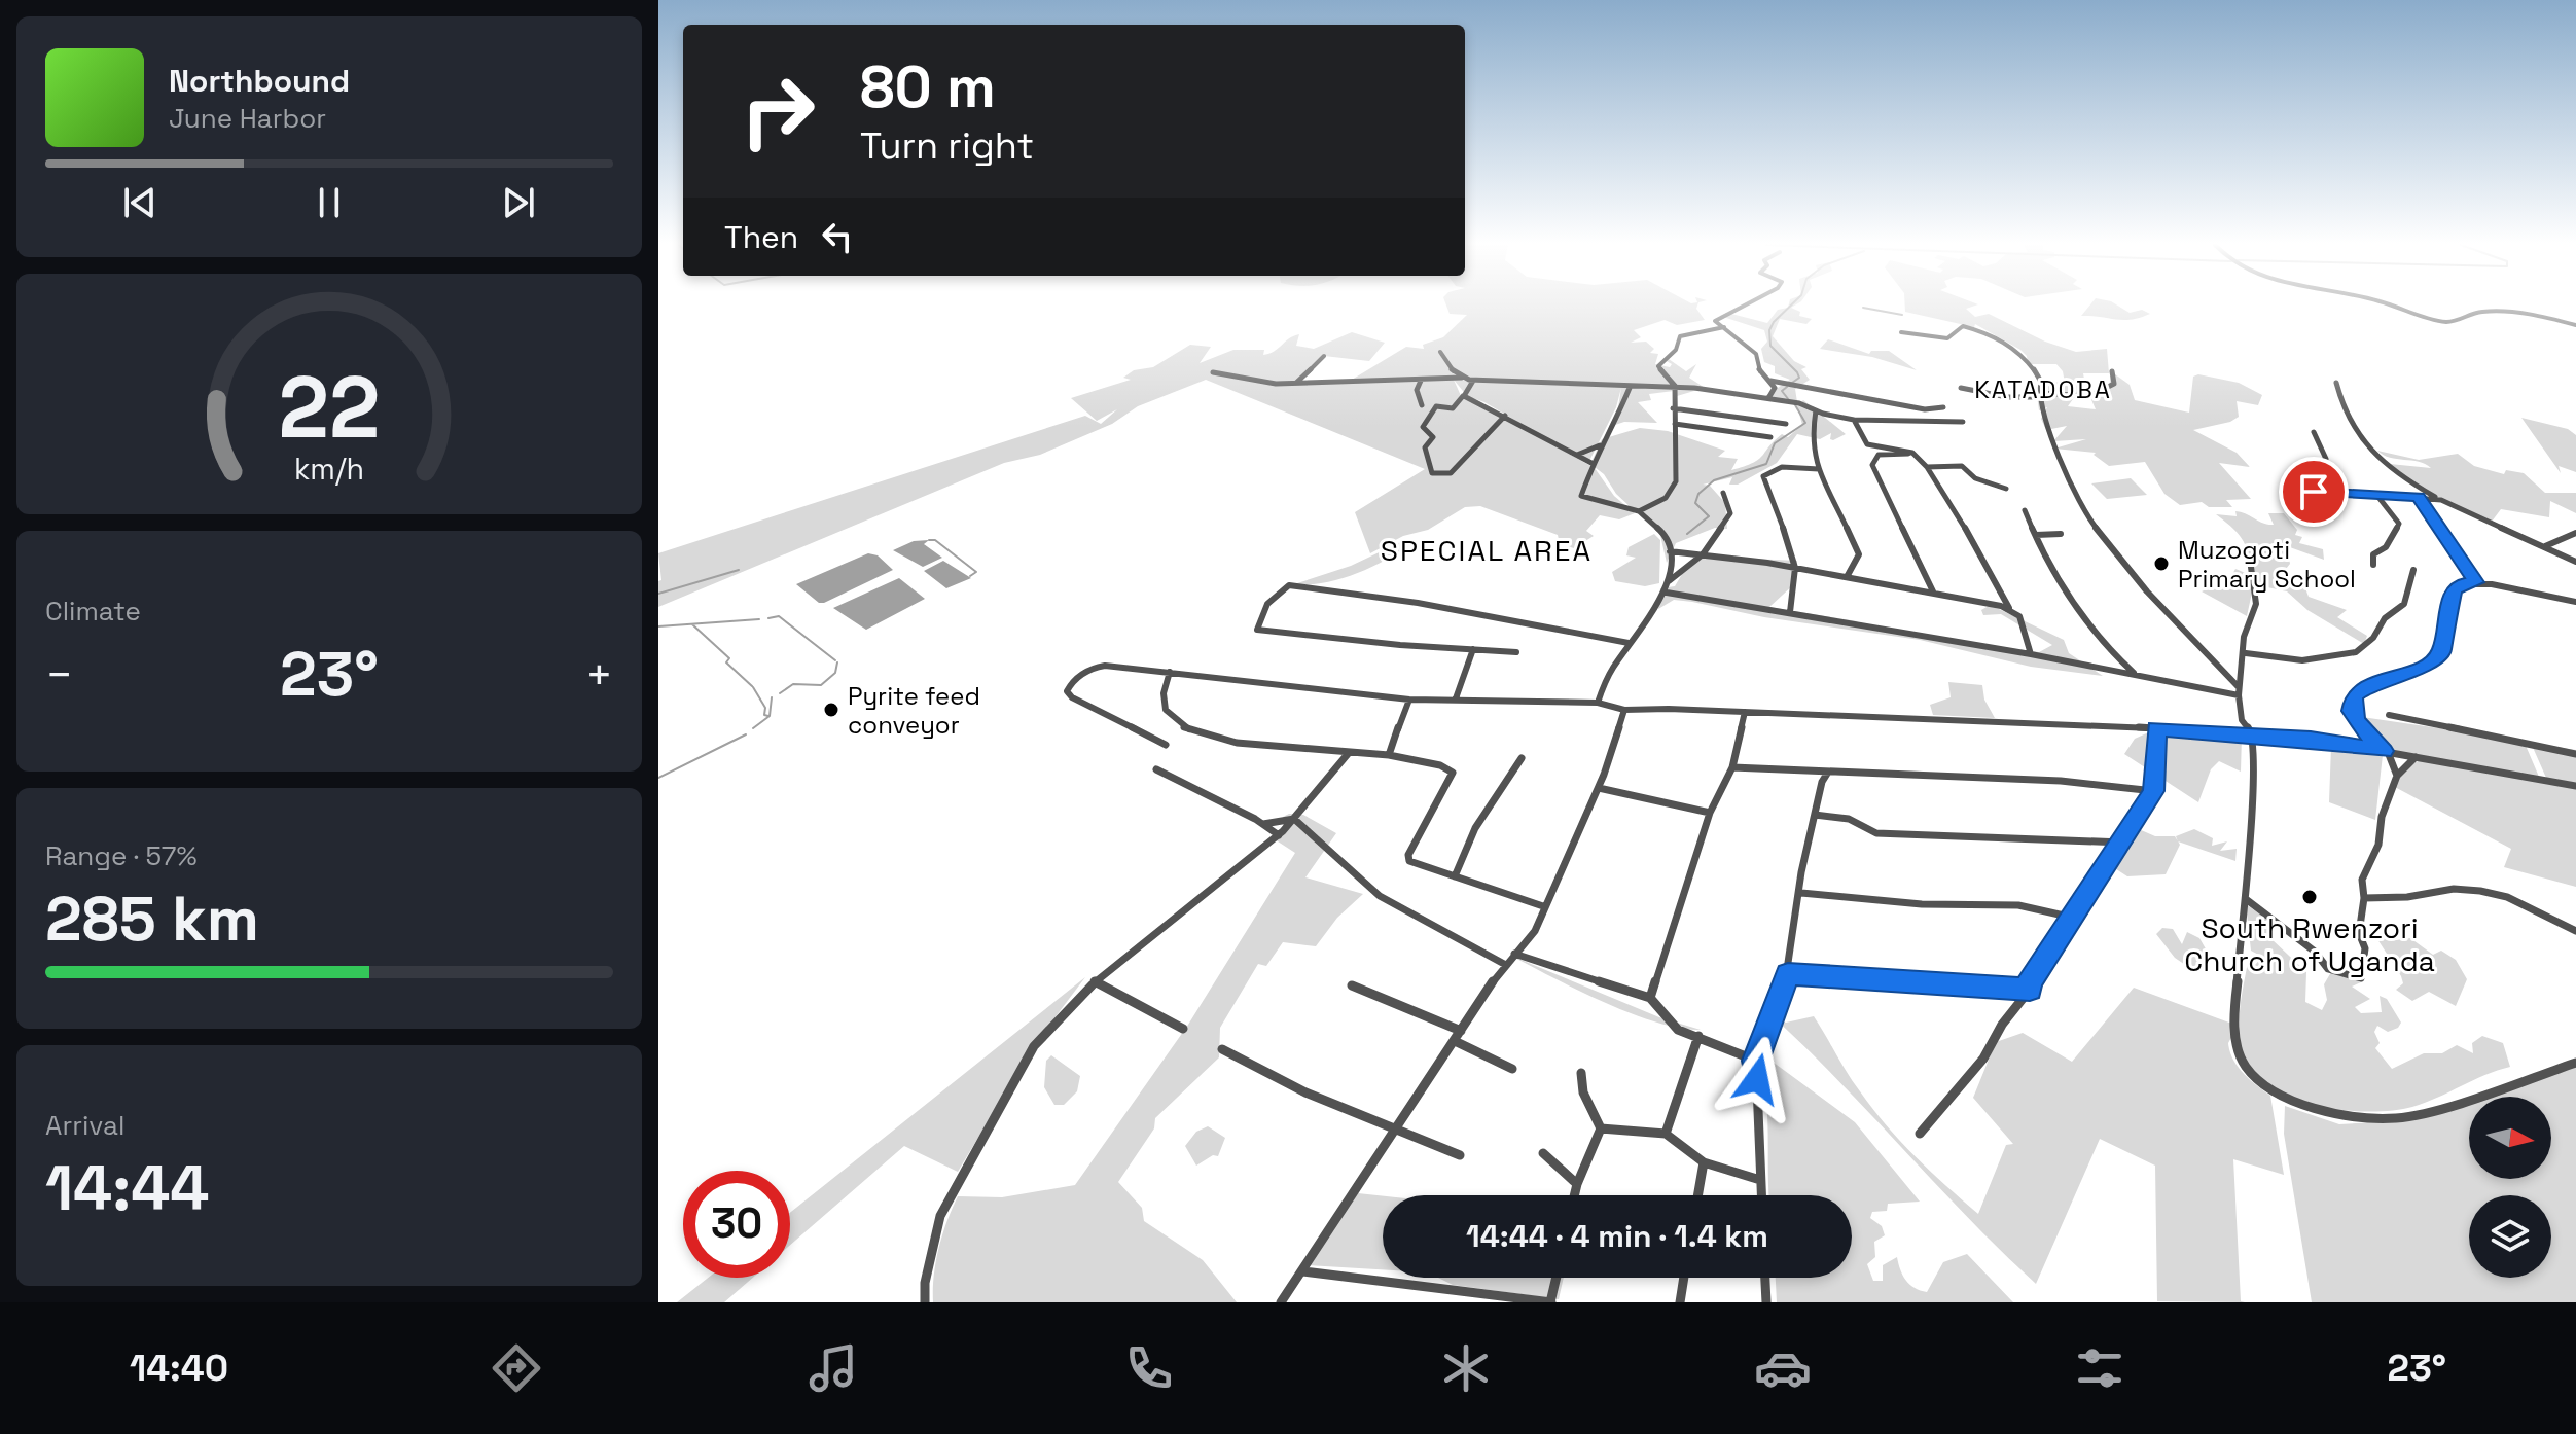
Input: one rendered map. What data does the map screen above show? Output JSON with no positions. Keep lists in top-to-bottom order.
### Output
{
  "districts": ["KATADOBA", "SPECIAL AREA"],
  "places": ["Muzogoti Primary School", "Pyrite feed conveyor", "South Rwenzori Church of Uganda"],
  "north": "right",
  "page": {
    "turn": ["80 m", "Turn right"],
    "song": ["Northbound", "June Harbor"],
    "then": "Then",
    "tile": [
      "Climate",
      ["Range · 57%", "285 km"],
      ["Arrival", "14:44"]
    ],
    "heat": ["−", "23°", "+"],
    "limit": "30",
    "trip": "14:44 · 4 min · 1.4 km",
    "tabs": ["14:40", "23°"],
    "gauge": ["22", "km/h"]
  }
}
